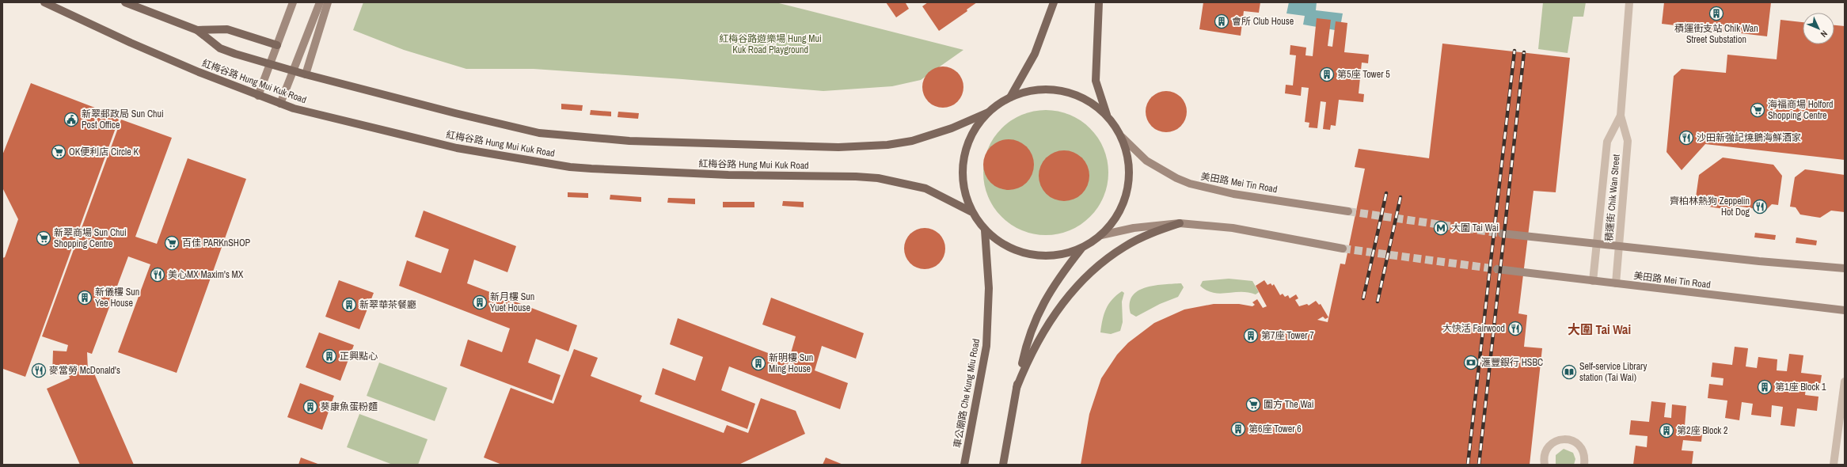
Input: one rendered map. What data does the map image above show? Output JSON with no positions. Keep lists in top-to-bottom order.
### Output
{
  "streets": {
    "main road": ["紅梅谷路 Hung Mui Kuk Road", "美田路 Mei Tin Road", "車公廟路 Che Kung Miu Road"],
    "street": ["積運街 Chik Wan Street"]
  },
  "crossings": [
    ["美田路 Mei Tin Road", "積運街 Chik Wan Street"]
  ],
  "districts": ["大圍 Tai Wai"],
  "parks": ["紅梅谷路遊樂場 Hung Mui Kuk Road Playground"],
  "places": {
    "building": [
      "積運街支站 Chik Wan Street Substation",
      "會所 Club House",
      "第5座 Tower 5",
      "新儀樓 Sun Yee House",
      "新月樓 Sun Yuet House",
      "新翠華茶餐廳",
      "第7座 Tower 7",
      "正興點心",
      "新明樓 Sun Ming House",
      "第1座 Block 1",
      "葵康魚蛋粉麵",
      "第6座 Tower 6",
      "第2座 Block 2"
    ],
    "supermarket": [
      "海福商場 Holford Shopping Centre",
      "OK便利店 Circle K",
      "新翠商場 Sun Chui Shopping Centre",
      "百佳 PARKnSHOP",
      "圍方 The Wai"
    ],
    "public building": ["新翠郵政局 Sun Chui Post Office"],
    "restaurant": [
      "沙田新強記燒鵝海鮮酒家",
      "齊柏林熱狗 Zeppelin Hot Dog",
      "美心MX Maxim's MX",
      "大快活 Fairwood",
      "麥當勞 McDonald's"
    ],
    "metro station": ["大圍 Tai Wai"],
    "bank": ["滙豐銀行 HSBC"],
    "library": ["Self-service Library station (Tai Wai)"]
  },
  "north": "bottom right"
}
